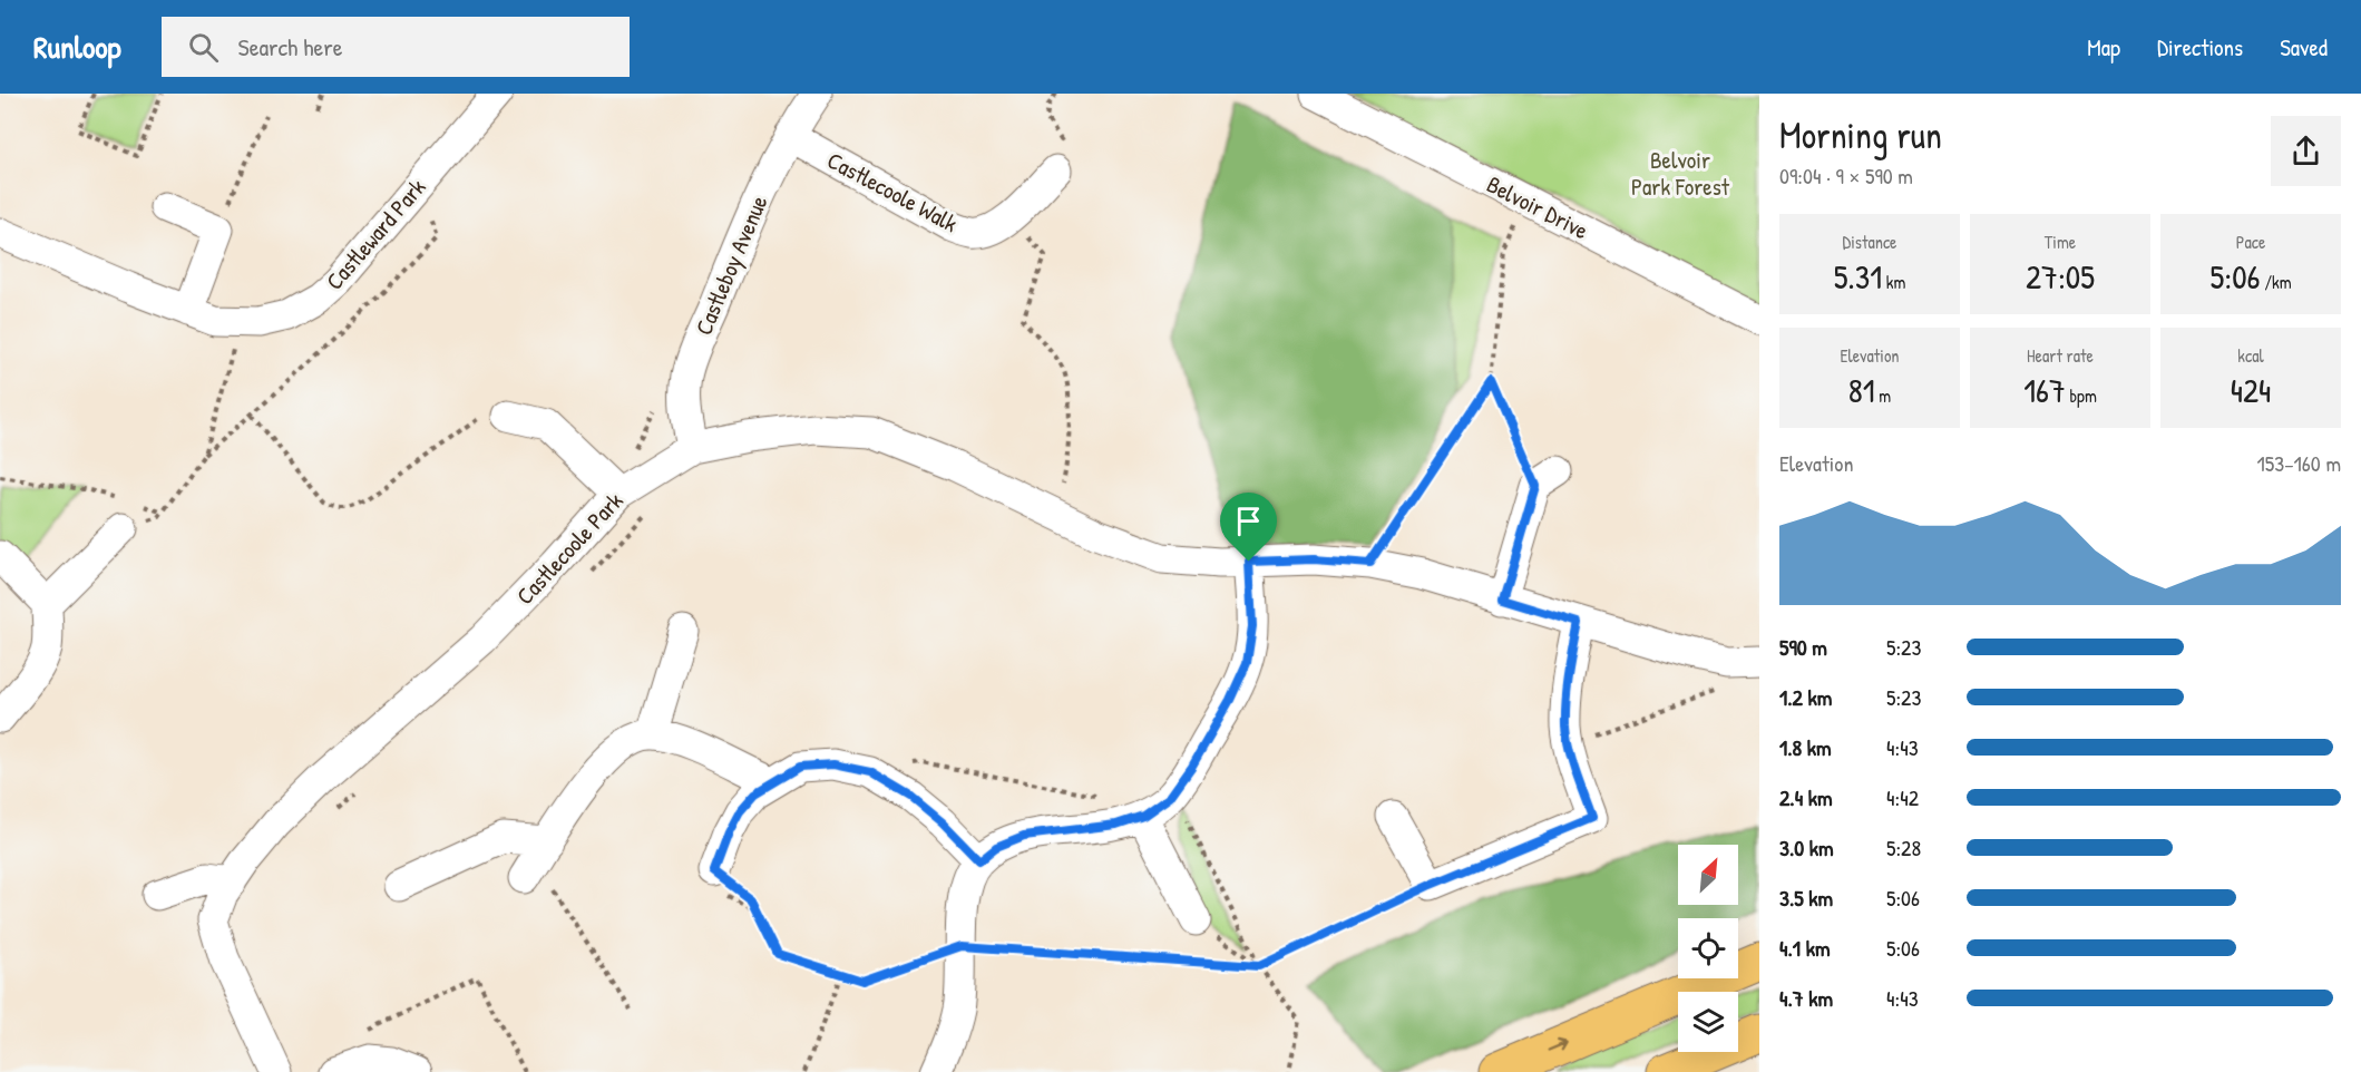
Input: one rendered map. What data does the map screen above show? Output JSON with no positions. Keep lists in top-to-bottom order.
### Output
{
  "streets": {
    "street": [
      "Castlecoole Walk",
      "Belvoir Drive",
      "Castleward Park",
      "Castleboy Avenue",
      "Castlecoole Park"
    ]
  },
  "crossings": [
    ["Castlecoole Walk", "Castleboy Avenue"],
    ["Castleboy Avenue", "Castlecoole Park"]
  ],
  "parks": ["Belvoir Park Forest"],
  "north": "top right",
  "page": {
    "header": "Runloop",
    "search": "Search here",
    "nav": ["Map", "Directions", "Saved"],
    "heading": ["Morning run", "09:04 · 9 × 590 m"],
    "stats": [
      ["Distance", "5.31 km"],
      ["Time", "27:05"],
      ["Pace", "5:06 /km"],
      ["Elevation", "81 m"],
      ["Heart rate", "167 bpm"],
      ["kcal", "424"]
    ],
    "chart": ["Elevation", "153–160 m"],
    "list": [
      {
        "name": "590 m",
        "note": "5:23"
      },
      {
        "name": "1.2 km",
        "note": "5:23"
      },
      {
        "name": "1.8 km",
        "note": "4:43"
      },
      {
        "name": "2.4 km",
        "note": "4:42"
      },
      {
        "name": "3.0 km",
        "note": "5:28"
      },
      {
        "name": "3.5 km",
        "note": "5:06"
      },
      {
        "name": "4.1 km",
        "note": "5:06"
      },
      {
        "name": "4.7 km",
        "note": "4:43"
      }
    ]
  }
}
